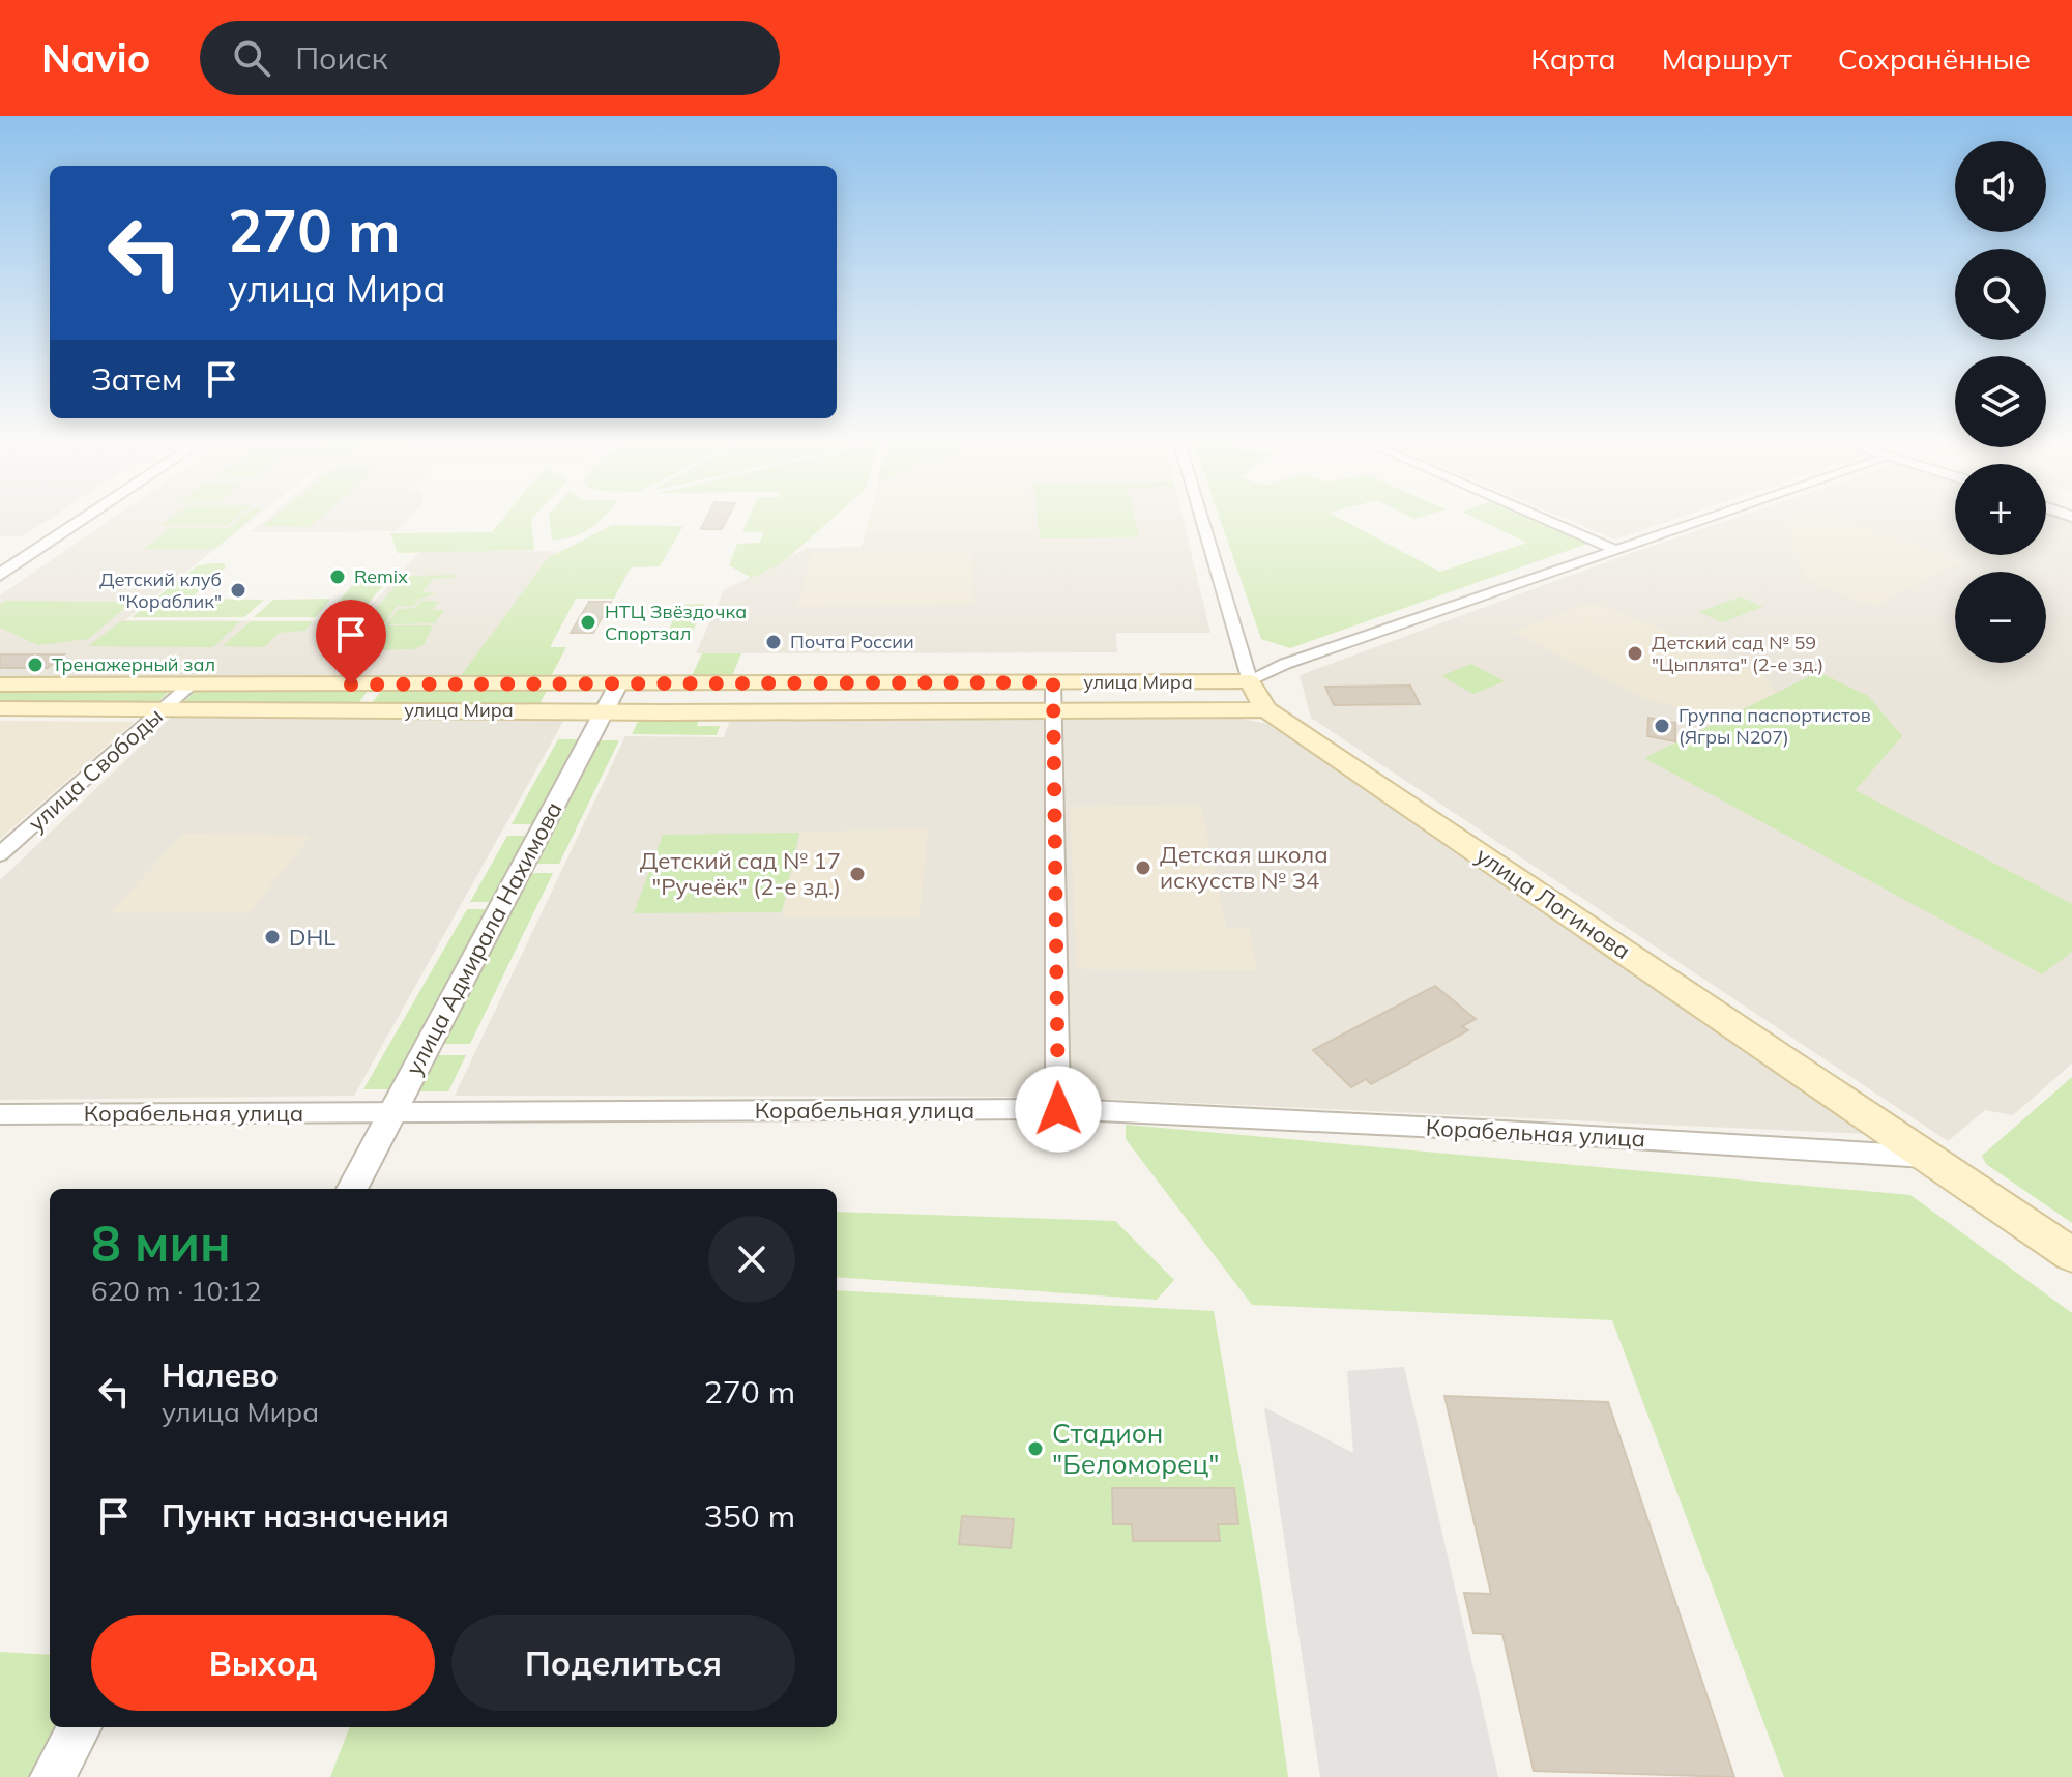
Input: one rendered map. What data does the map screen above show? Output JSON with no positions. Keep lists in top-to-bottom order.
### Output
{
  "streets": {
    "main road": ["улица Мира", "улица Логинова"],
    "street": ["улица Свободы", "улица Адмирала Нахимова", "Корабельная улица"]
  },
  "crossings": [
    ["улица Мира", "улица Свободы"],
    ["улица Мира", "улица Логинова"],
    ["улица Мира", "улица Адмирала Нахимова"],
    ["улица Логинова", "Корабельная улица"],
    ["улица Адмирала Нахимова", "Корабельная улица"]
  ],
  "places": [
    "Remix",
    "Детский клуб \"Кораблик\"",
    "НТЦ Звёздочка Спортзал",
    "Почта России",
    "Детский сад № 59 \"Цыплята\" (2-е зд.)",
    "Тренажерный зал",
    "Группа паспортистов (Ягры N207)",
    "Детская школа искусств № 34",
    "Детский сад № 17 \"Ручеёк\" (2-е зд.)",
    "DHL",
    "Стадион \"Беломорец\""
  ],
  "page": {
    "header": "Navio",
    "search": "Поиск",
    "nav": ["Карта", "Маршрут", "Сохранённые"],
    "map_buttons": ["+", "−"],
    "turn": ["270 m", "улица Мира"],
    "then": "Затем",
    "heading": ["8 мин", "620 m · 10:12"],
    "list": [
      {
        "name": "Налево",
        "note": "улица Мира",
        "value": "270 m"
      },
      {
        "name": "Пункт назначения",
        "value": "350 m"
      }
    ],
    "buttons": ["Выход", "Поделиться"]
  }
}
